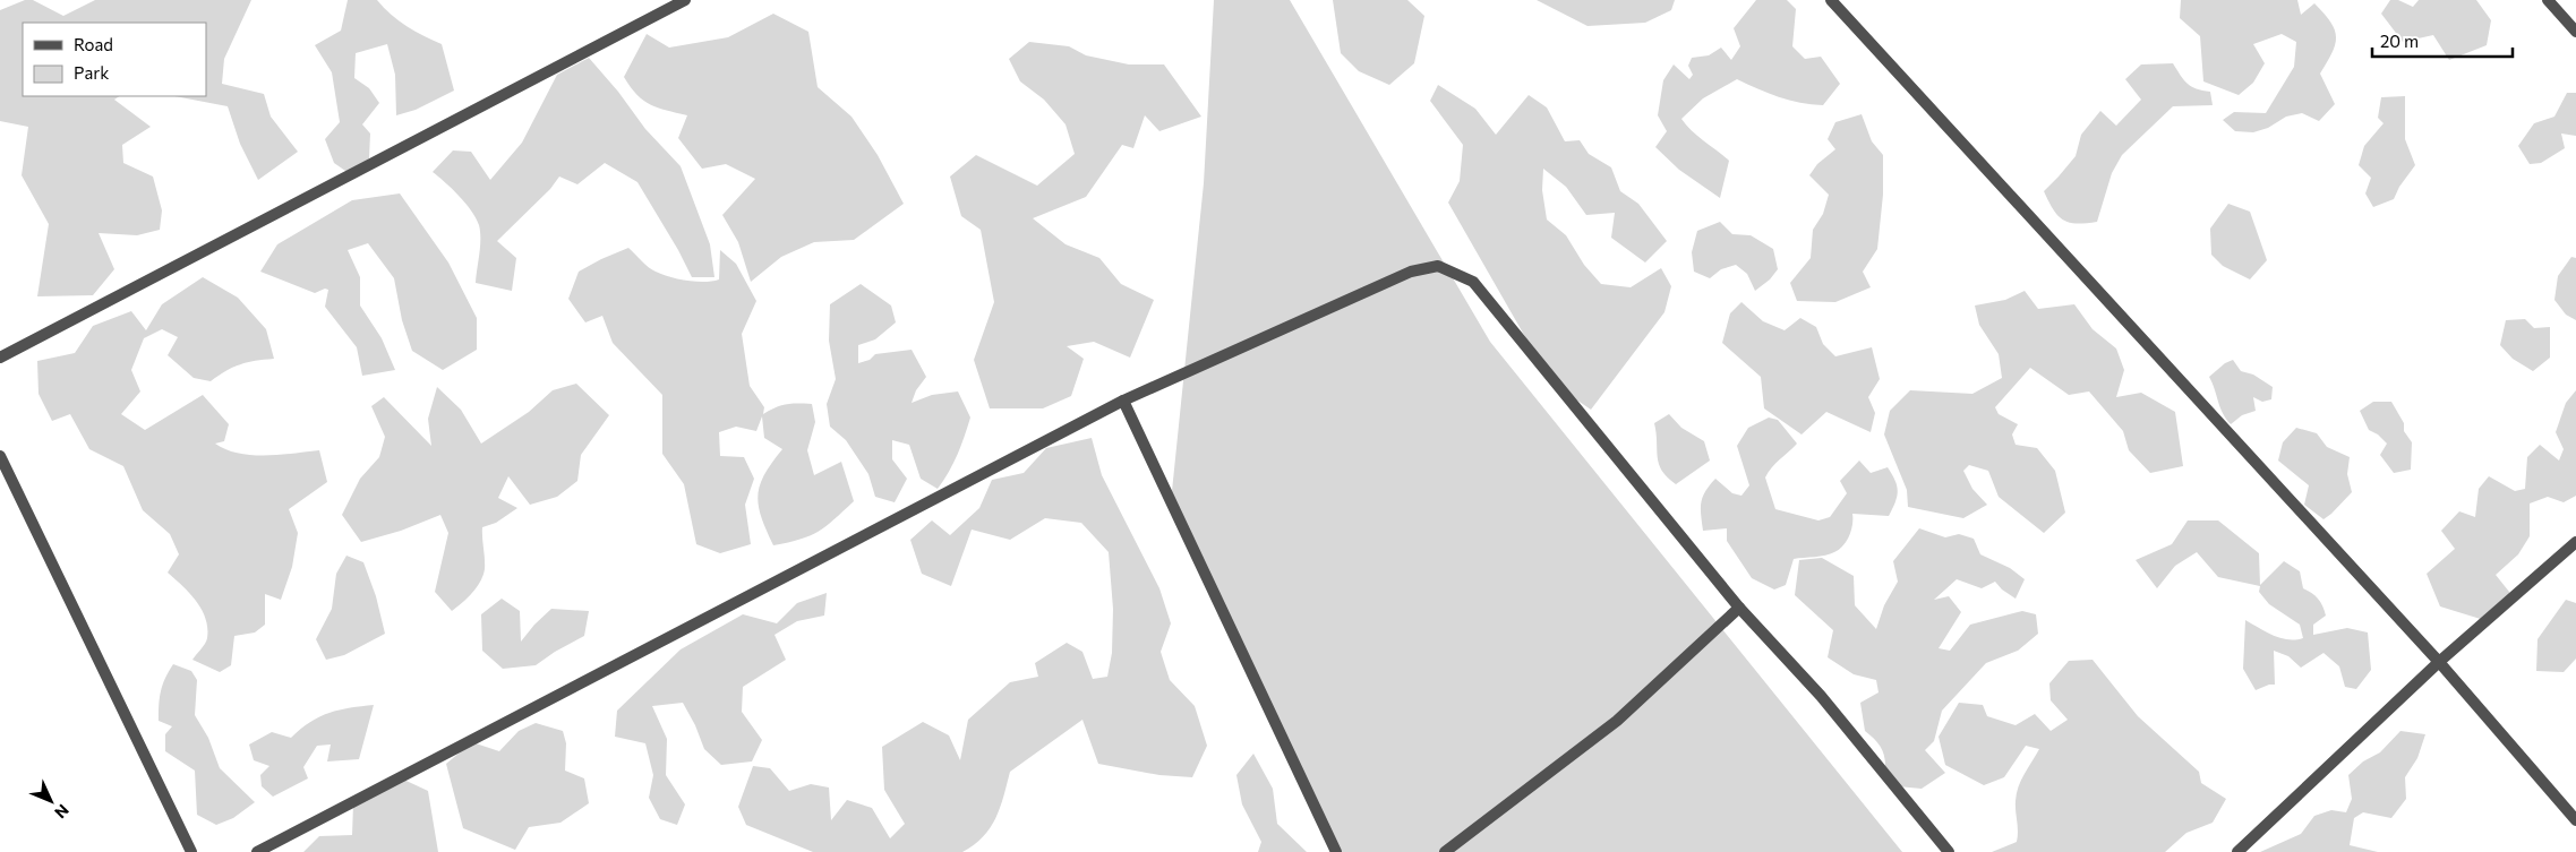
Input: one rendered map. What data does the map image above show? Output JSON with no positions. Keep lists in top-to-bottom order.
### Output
{
  "legend": ["Road", "Park"],
  "scale_bar": "20 m",
  "north": "bottom right"
}
